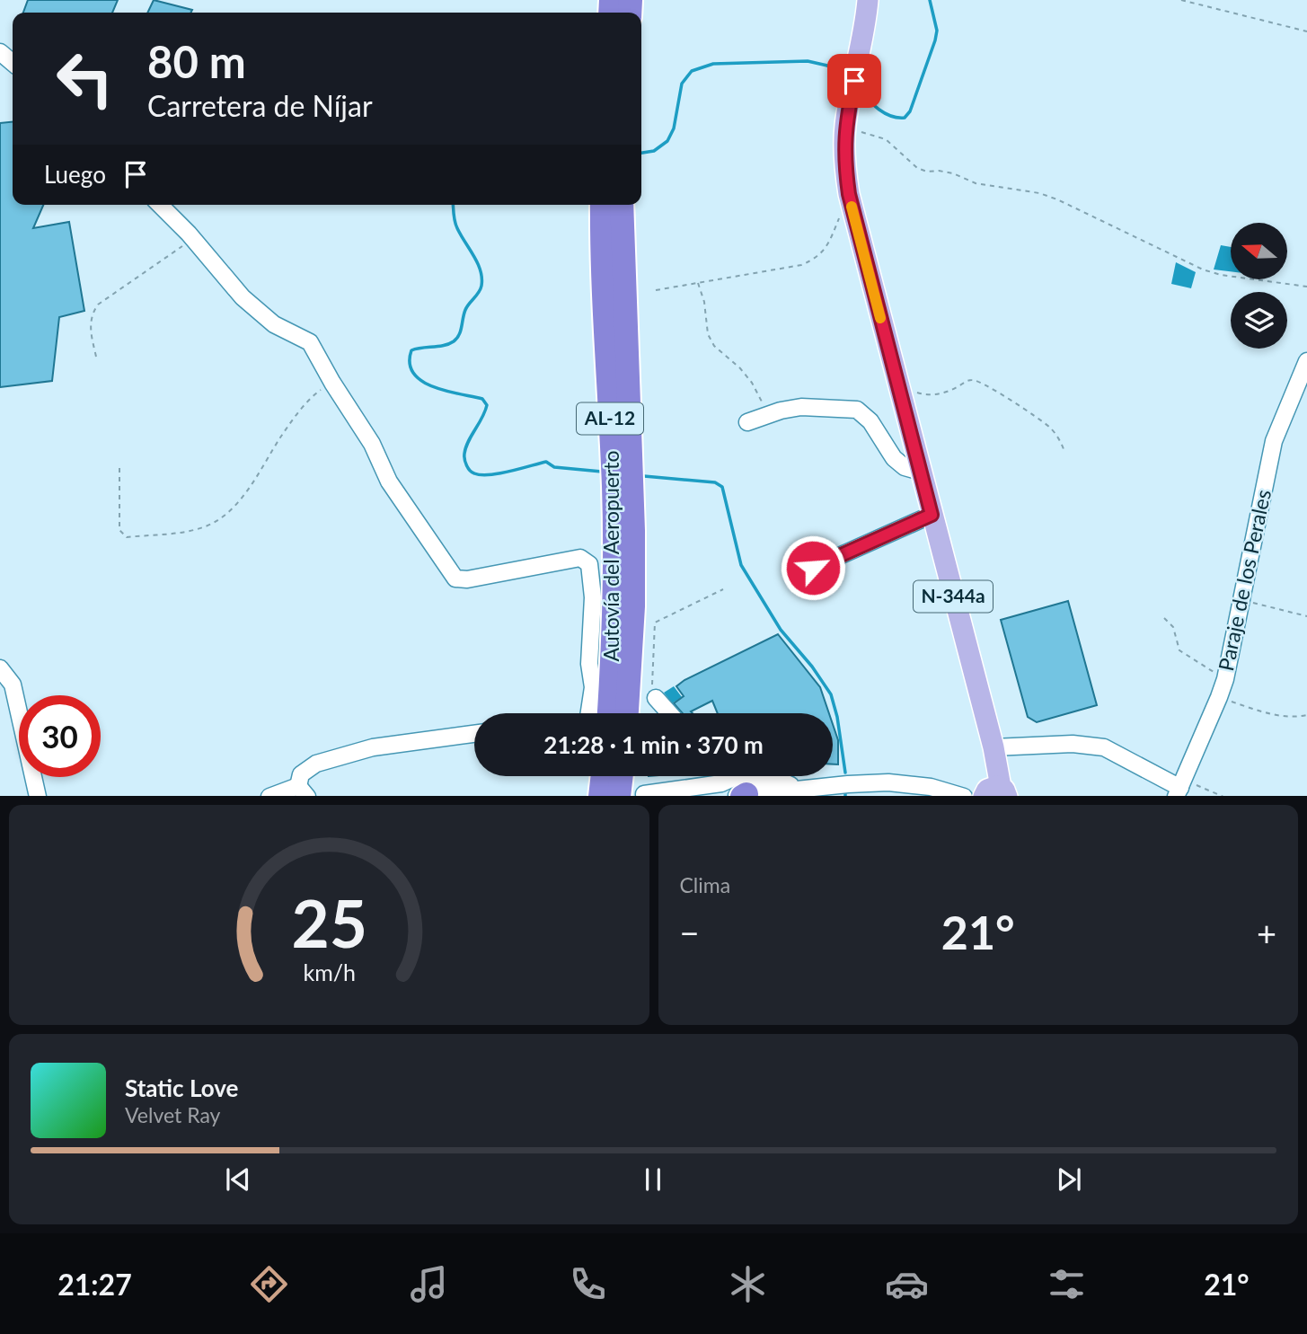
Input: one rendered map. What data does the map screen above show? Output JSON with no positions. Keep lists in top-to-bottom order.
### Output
{
  "streets": {
    "highway": ["AL-12", "Autovía del Aeropuerto"],
    "main road": ["N-344a"],
    "street": ["Paraje de los Perales"]
  },
  "north": "left",
  "page": {
    "turn": ["80 m", "Carretera de Níjar"],
    "then": "Luego",
    "limit": "30",
    "trip": "21:28 · 1 min · 370 m",
    "tile": "Clima",
    "heat": ["−", "21°", "+"],
    "song": ["Static Love", "Velvet Ray"],
    "tabs": ["21:27", "21°"],
    "gauge": ["25", "km/h"]
  }
}
